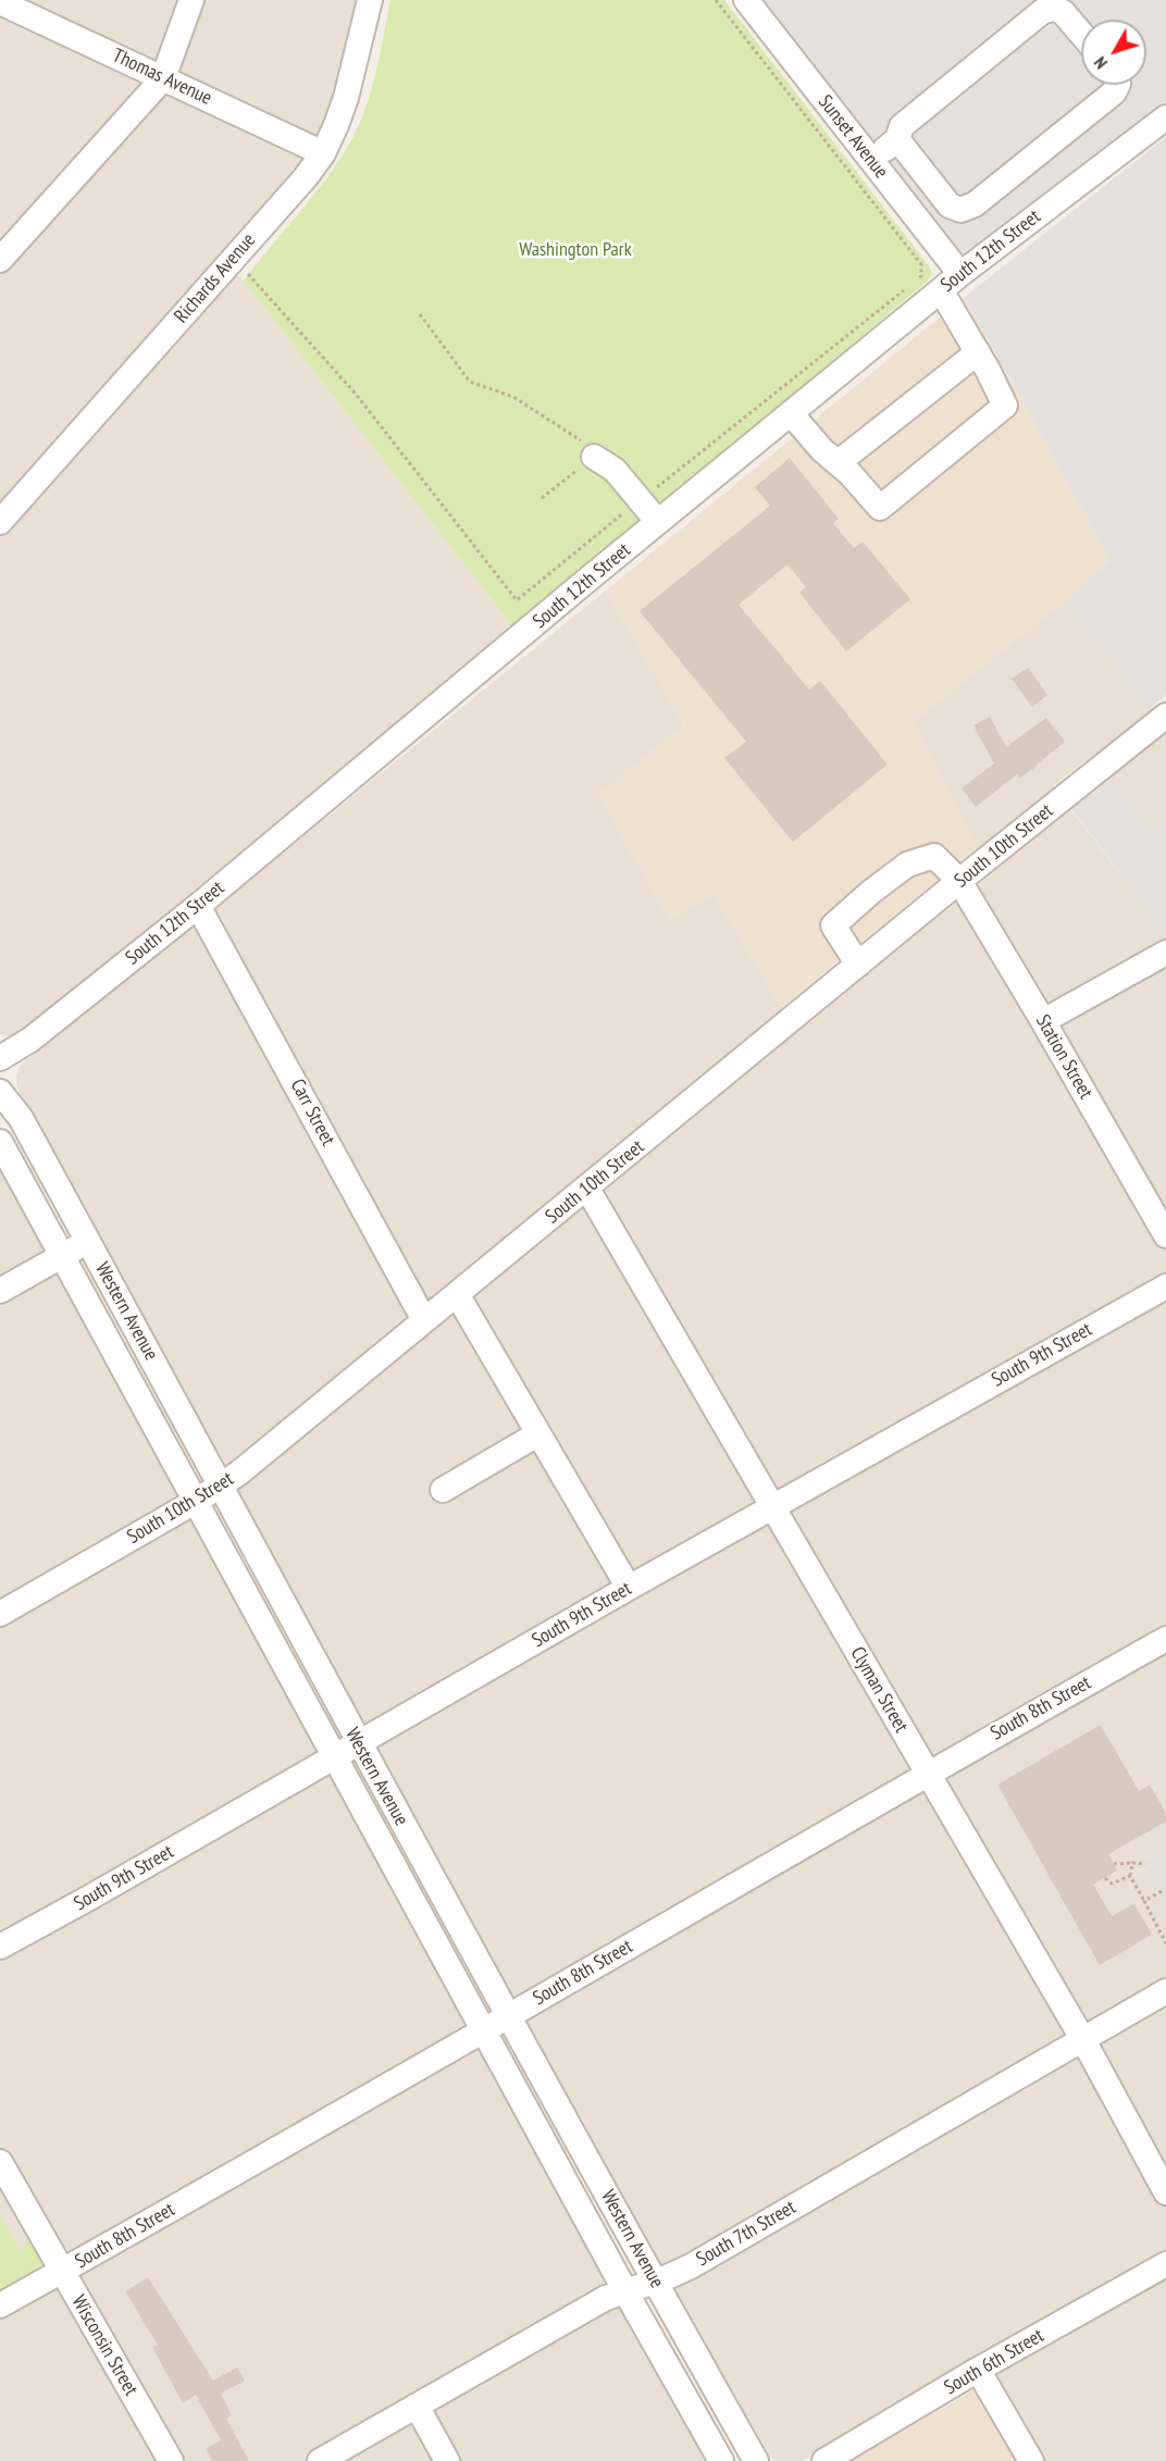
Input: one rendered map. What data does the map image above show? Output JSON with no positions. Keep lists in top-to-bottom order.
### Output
{
  "streets": {
    "street": [
      "Thomas Avenue",
      "Sunset Avenue",
      "South 12th Street",
      "Richards Avenue",
      "South 10th Street",
      "Station Street",
      "Carr Street",
      "Western Avenue",
      "South 9th Street",
      "Clyman Street",
      "South 8th Street",
      "South 7th Street",
      "Wisconsin Street",
      "South 6th Street"
    ]
  },
  "crossings": [
    ["Thomas Avenue", "Richards Avenue"],
    ["Sunset Avenue", "South 12th Street"],
    ["South 12th Street", "Carr Street"],
    ["South 10th Street", "Station Street"],
    ["South 10th Street", "Carr Street"],
    ["South 10th Street", "Western Avenue"],
    ["South 10th Street", "Clyman Street"],
    ["Western Avenue", "South 9th Street"],
    ["Western Avenue", "South 8th Street"],
    ["Western Avenue", "South 7th Street"],
    ["South 9th Street", "Clyman Street"],
    ["Clyman Street", "South 8th Street"],
    ["Clyman Street", "South 7th Street"],
    ["South 8th Street", "Wisconsin Street"]
  ],
  "parks": ["Washington Park"],
  "north": "bottom left"
}
